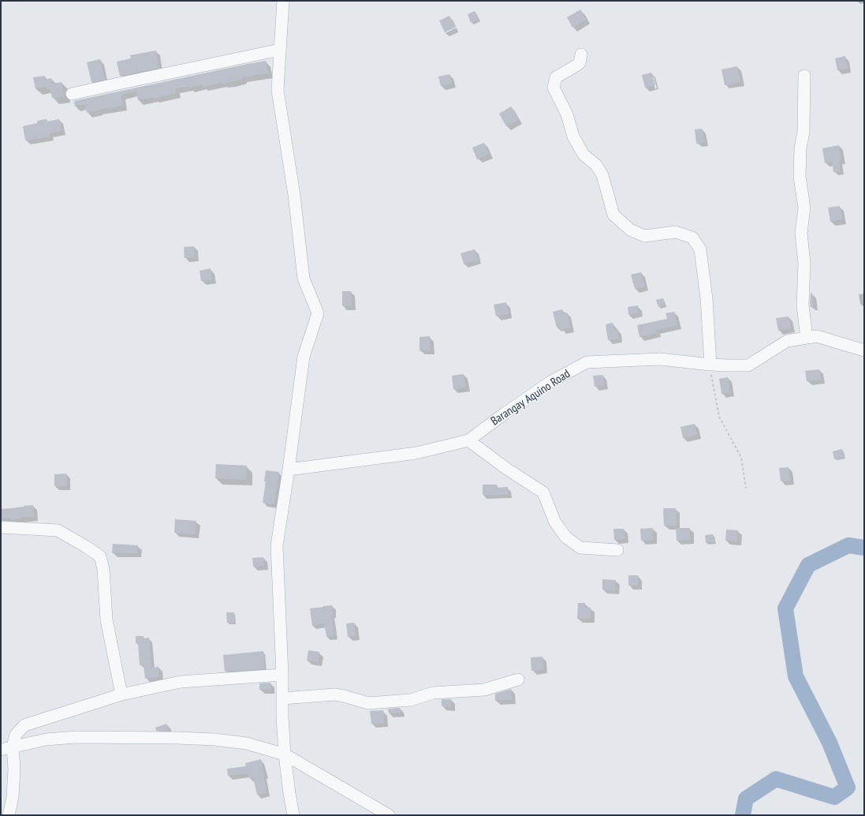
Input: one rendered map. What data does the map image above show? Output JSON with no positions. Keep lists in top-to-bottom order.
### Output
{
  "streets": {
    "street": ["Barangay Aquino Road"]
  }
}
